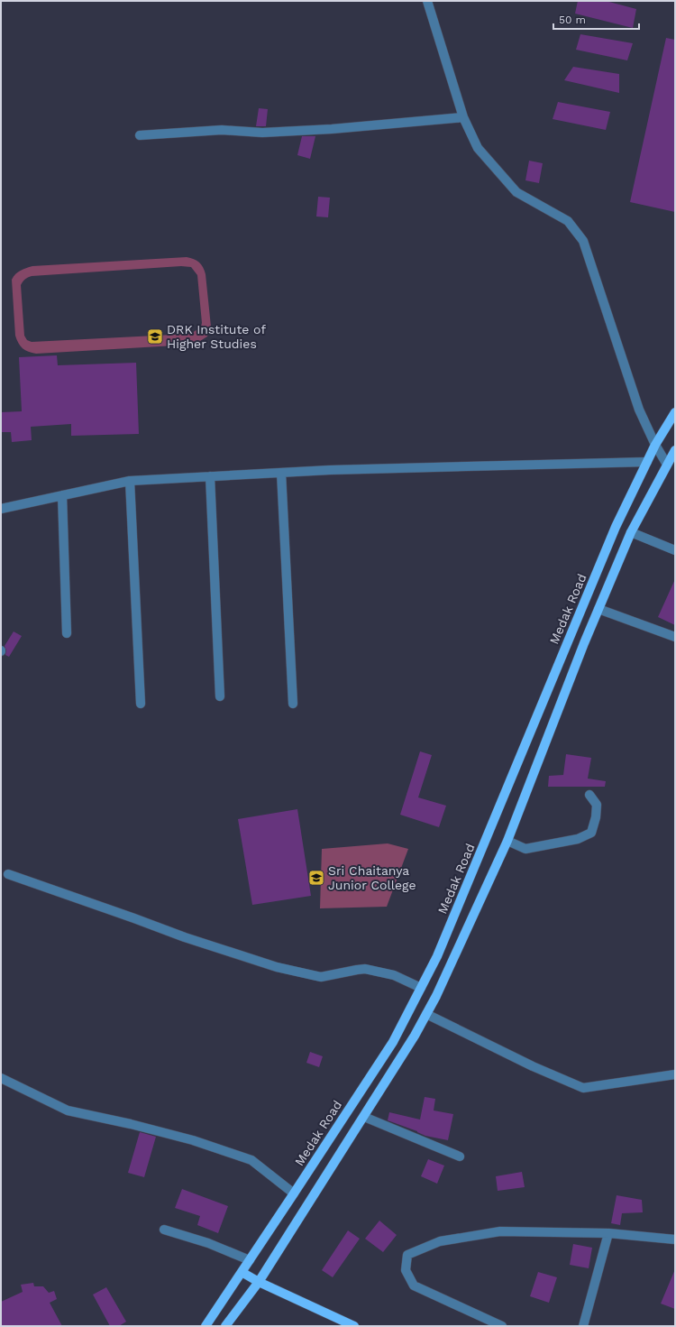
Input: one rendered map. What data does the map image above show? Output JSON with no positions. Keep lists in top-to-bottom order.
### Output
{
  "streets": {
    "main road": ["Medak Road"]
  },
  "places": {
    "school or university": ["DRK Institute of Higher Studies", "Sri Chaitanya Junior College"]
  },
  "scale_bar": "50 m"
}
